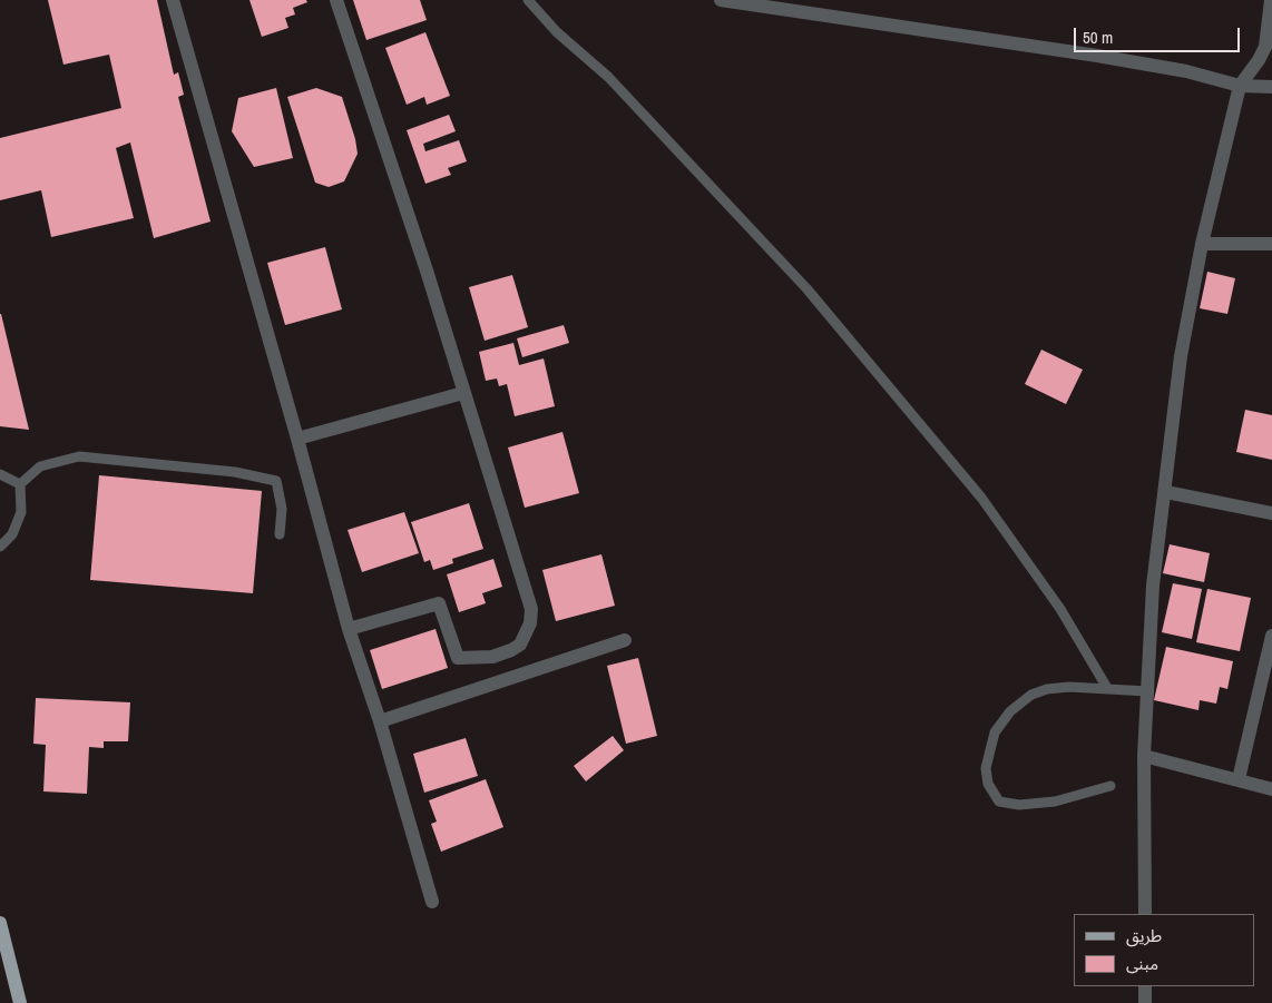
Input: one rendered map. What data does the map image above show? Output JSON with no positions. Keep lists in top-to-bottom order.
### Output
{
  "legend": ["طريق", "مبنى"],
  "scale_bar": "50 m"
}
